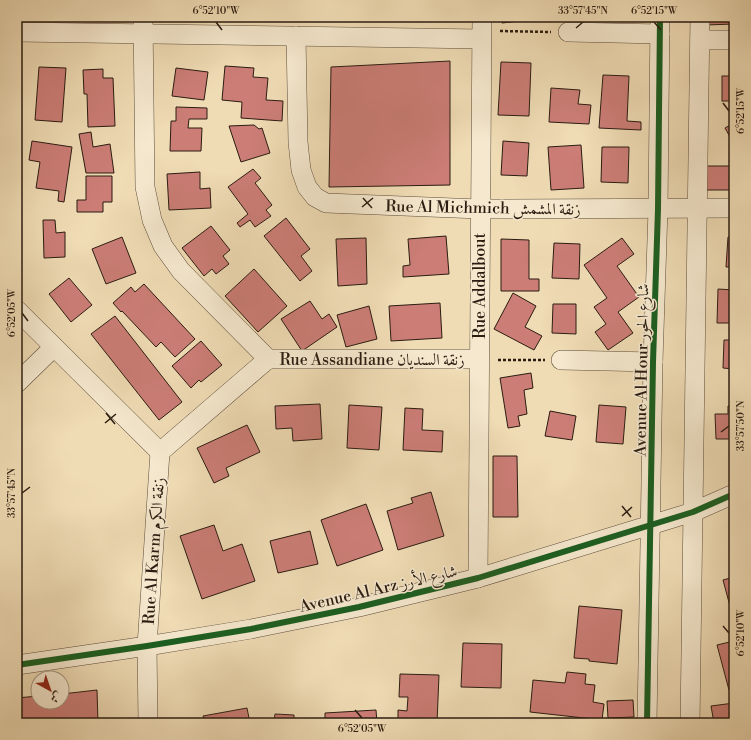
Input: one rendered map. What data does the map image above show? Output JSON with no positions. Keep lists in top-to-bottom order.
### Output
{
  "streets": {
    "street": [
      "Rue Al Michmich زنقة المشمش",
      "Rue Addalbout",
      "Rue Assandiane زنقة السنديان",
      "Avenue Al Hour شارع الحور",
      "Rue Al Karm زنقة الكرم",
      "Avenue Al Arz شارع الأرز"
    ]
  },
  "crossings": [
    ["Rue Al Michmich زنقة المشمش", "Rue Addalbout"],
    ["Rue Al Michmich زنقة المشمش", "Avenue Al Hour شارع الحور"],
    ["Rue Addalbout", "Rue Assandiane زنقة السنديان"],
    ["Rue Addalbout", "Avenue Al Arz شارع الأرز"],
    ["Avenue Al Hour شارع الحور", "Avenue Al Arz شارع الأرز"],
    ["Rue Al Karm زنقة الكرم", "Avenue Al Arz شارع الأرز"]
  ],
  "north": "bottom right",
  "coordinates": [
    "6°52'10\"W",
    "33°57'45\"N",
    "6°52'15\"W",
    "6°52'05\"W",
    "33°57'50\"N"
  ]
}
